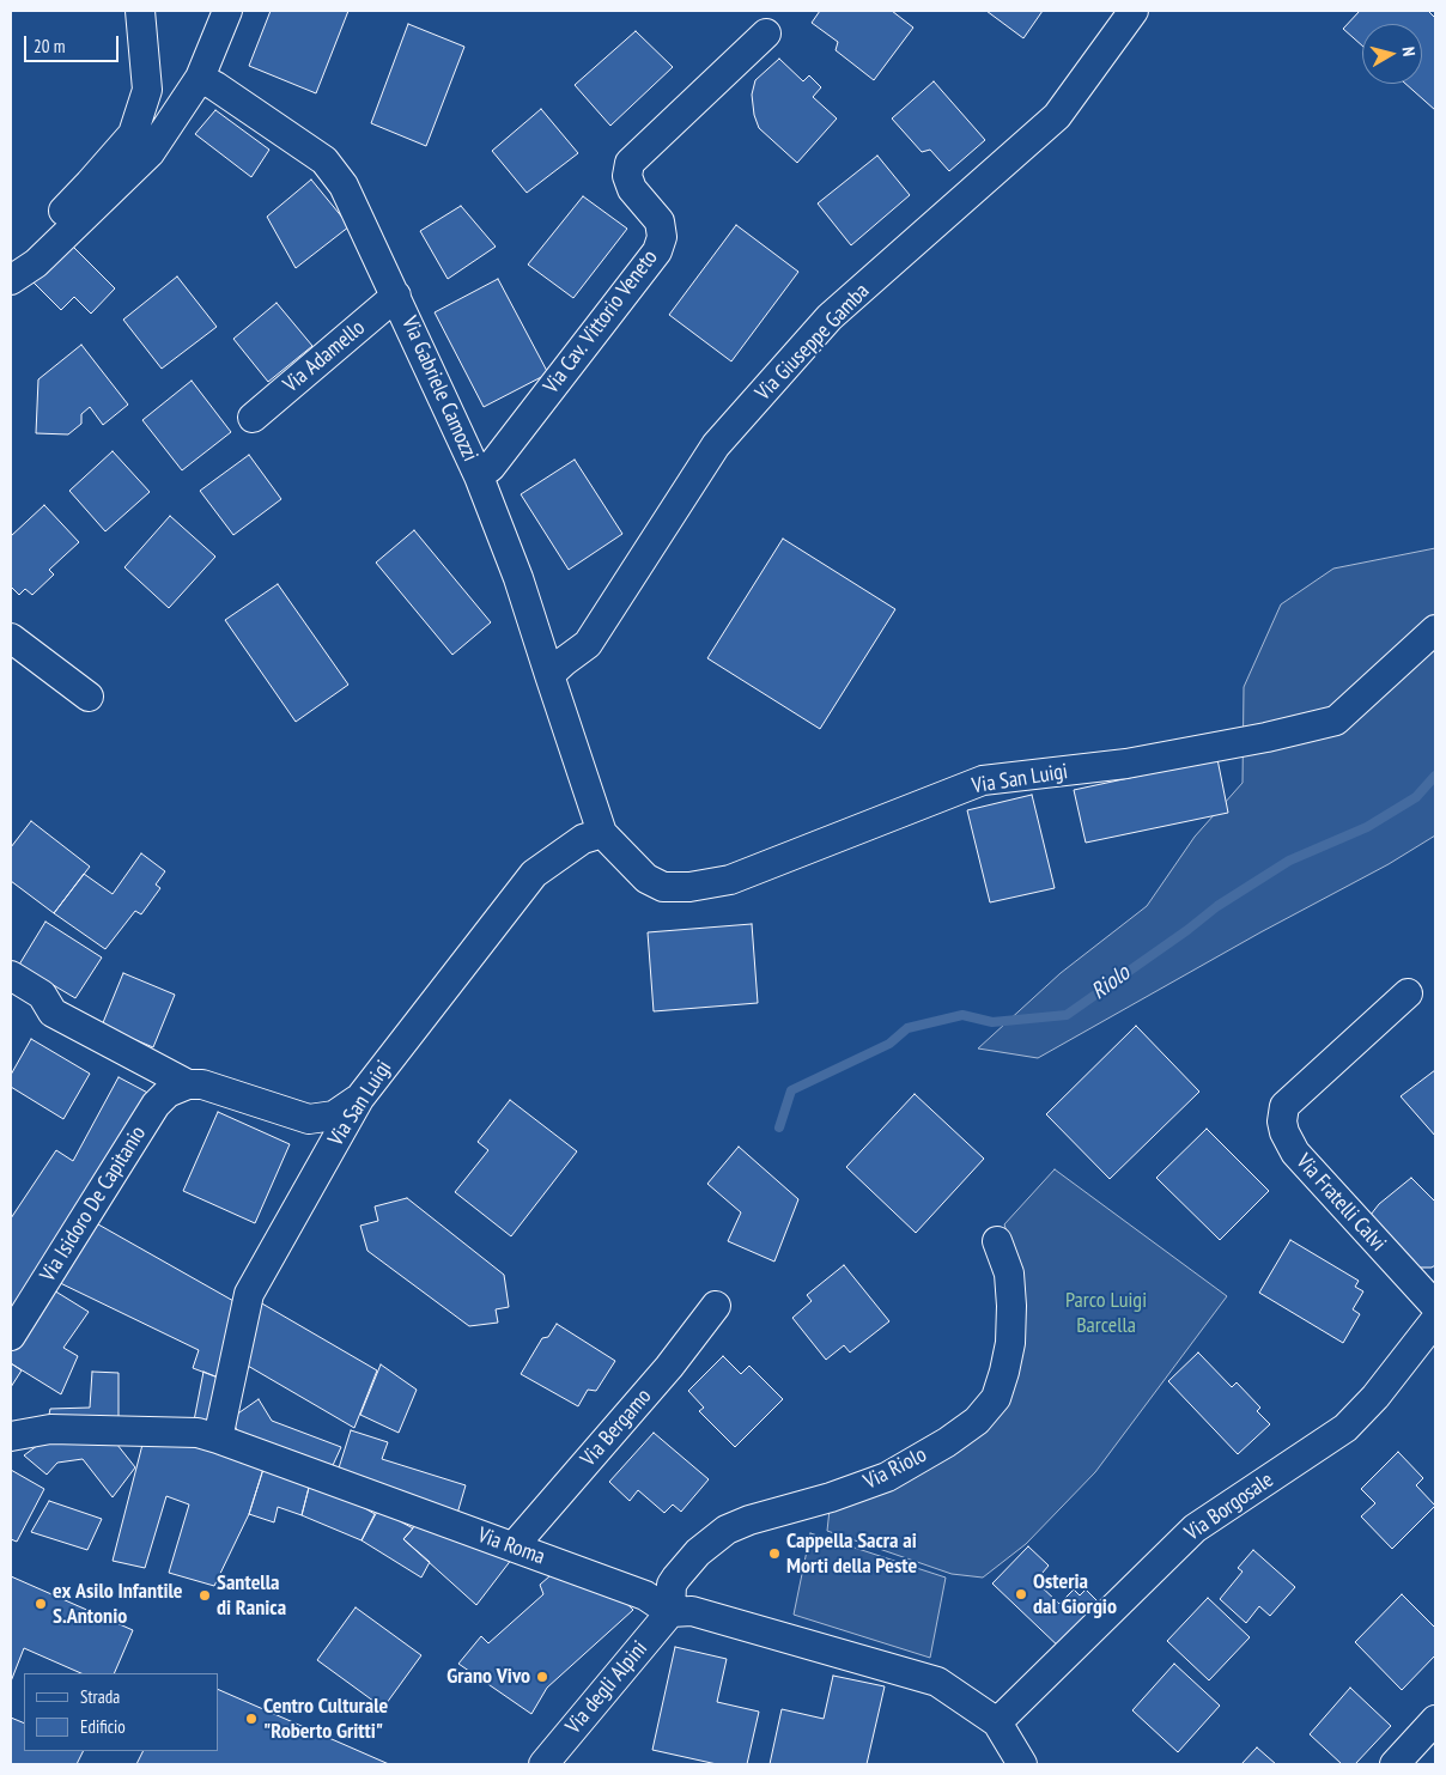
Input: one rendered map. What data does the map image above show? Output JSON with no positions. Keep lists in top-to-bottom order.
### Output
{
  "streets": {
    "street": [
      "Via Cav. Vittorio Veneto",
      "Via Giuseppe Gamba",
      "Via Adamello",
      "Via Gabriele Camozzi",
      "Via San Luigi",
      "Via Fratelli Calvi",
      "Via Isidoro De Capitanio",
      "Via Bergamo",
      "Via Riolo",
      "Via Borgosale",
      "Via Roma",
      "Via degli Alpini"
    ]
  },
  "crossings": [
    ["Via Cav. Vittorio Veneto", "Via Gabriele Camozzi"],
    ["Via Giuseppe Gamba", "Via Gabriele Camozzi"],
    ["Via Adamello", "Via Gabriele Camozzi"],
    ["Via Gabriele Camozzi", "Via San Luigi"],
    ["Via San Luigi", "Via Roma"],
    ["Via Bergamo", "Via Roma"],
    ["Via Riolo", "Via Roma"],
    ["Via Riolo", "Via degli Alpini"],
    ["Via Borgosale", "Via Roma"],
    ["Via Roma", "Via degli Alpini"]
  ],
  "water": ["Riolo"],
  "parks": ["Parco Luigi Barcella"],
  "places": [
    "Cappella Sacra ai Morti della Peste",
    "Osteria dal Giorgio",
    "Santella di Ranica",
    "ex Asilo Infantile S.Antonio",
    "Grano Vivo",
    "Centro Culturale \"Roberto Gritti\""
  ],
  "legend": ["Strada", "Edificio"],
  "scale_bar": "20 m",
  "north": "right"
}
